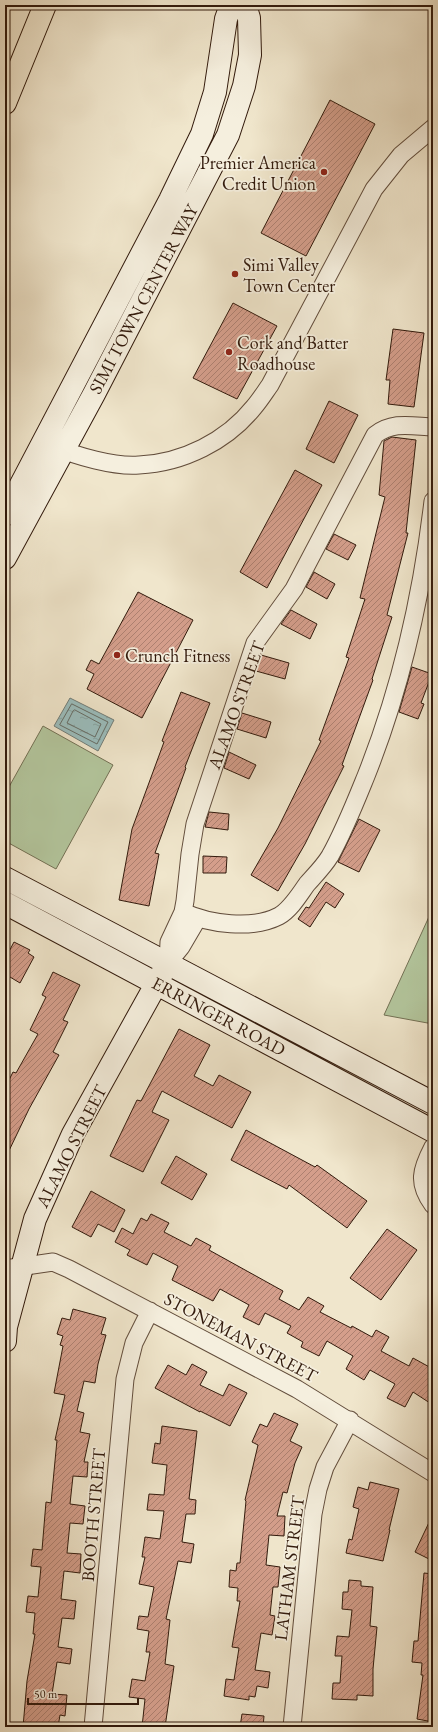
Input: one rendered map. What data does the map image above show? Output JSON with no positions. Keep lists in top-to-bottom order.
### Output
{
  "streets": {
    "main road": ["SIMI TOWN CENTER WAY", "ALAMO STREET", "ERRINGER ROAD"],
    "street": ["STONEMAN STREET", "BOOTH STREET", "LATHAM STREET"]
  },
  "crossings": [
    ["ALAMO STREET", "ERRINGER ROAD"],
    ["ALAMO STREET", "STONEMAN STREET"],
    ["STONEMAN STREET", "BOOTH STREET"],
    ["STONEMAN STREET", "LATHAM STREET"]
  ],
  "places": [
    "Premier America Credit Union",
    "Simi Valley Town Center",
    "Cork and Batter Roadhouse",
    "Crunch Fitness"
  ],
  "scale_bar": "50 m"
}
